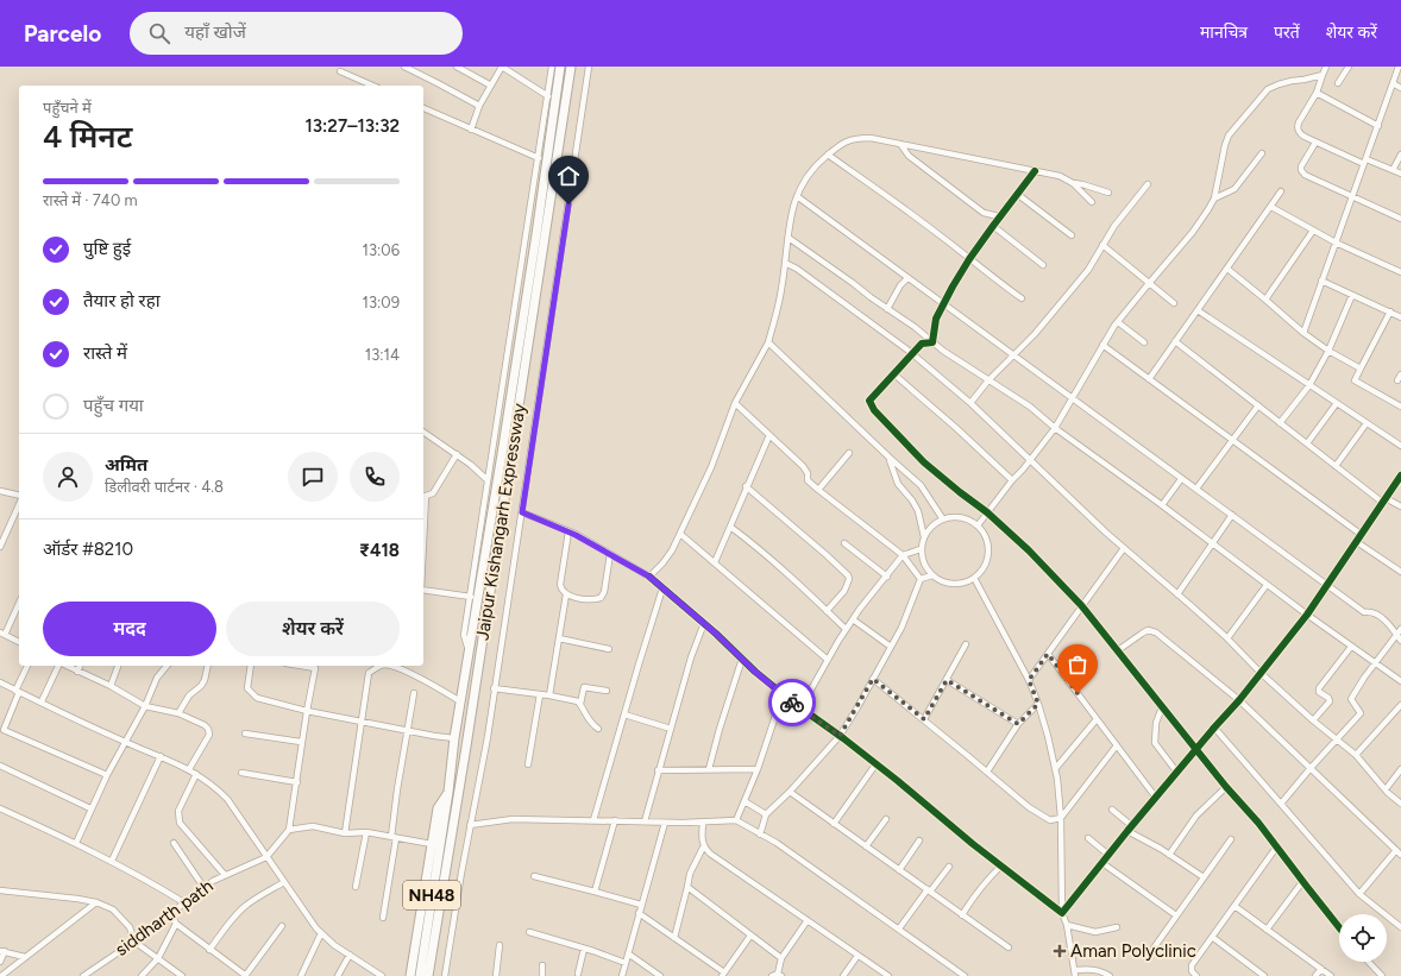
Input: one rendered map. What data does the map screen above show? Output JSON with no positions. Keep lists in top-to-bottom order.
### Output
{
  "streets": {
    "highway": ["Jaipur Kishangarh Expressway", "NH48"],
    "street": ["siddharth path"]
  },
  "crossings": [
    ["Jaipur Kishangarh Expressway", "NH48"]
  ],
  "places": {
    "health": ["Aman Polyclinic"]
  },
  "page": {
    "header": "Parcelo",
    "search": "यहाँ खोजें",
    "nav": ["मानचित्र", "परतें", "शेयर करें"],
    "heading": ["4 मिनट", "पहुँचने में", "13:27–13:32"],
    "panel": [
      "अमित",
      "डिलीवरी पार्टनर · 4.8",
      "ऑर्डर #8210",
      "₹418"
    ],
    "bar": "रास्ते में · 740 m",
    "list": [
      ["पुष्टि हुई", "13:06"],
      ["तैयार हो रहा", "13:09"],
      ["रास्ते में", "13:14"],
      "पहुँच गया"
    ],
    "buttons": ["मदद", "शेयर करें"]
  }
}
